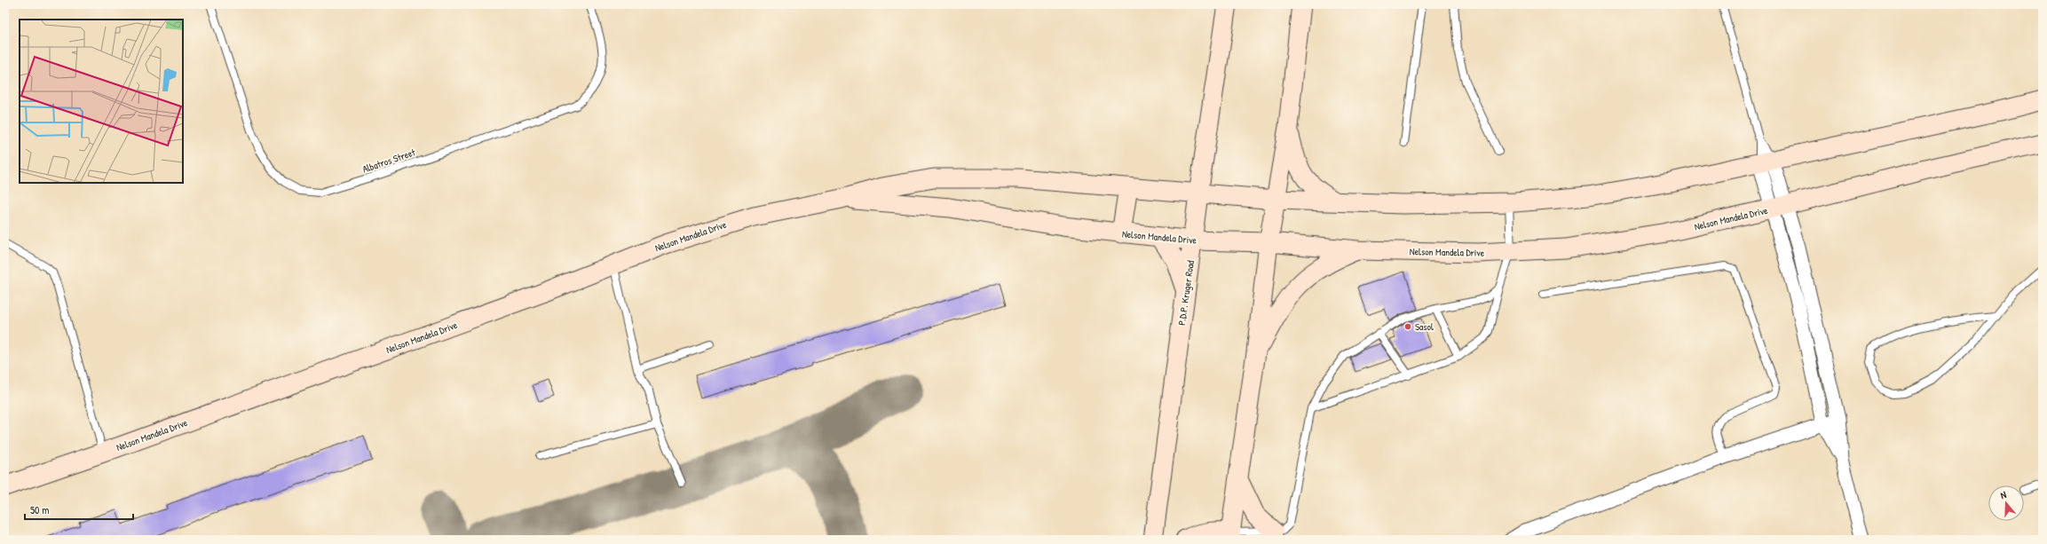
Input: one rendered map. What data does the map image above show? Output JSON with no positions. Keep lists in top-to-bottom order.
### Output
{
  "streets": {
    "street": ["Nelson Mandela Drive", "P.D.P. Kruger Road"],
    "lane": ["Albatros Street"]
  },
  "crossings": [
    ["Nelson Mandela Drive", "P.D.P. Kruger Road"]
  ],
  "places": ["Sasol"],
  "scale_bar": "50 m",
  "north": "top"
}
